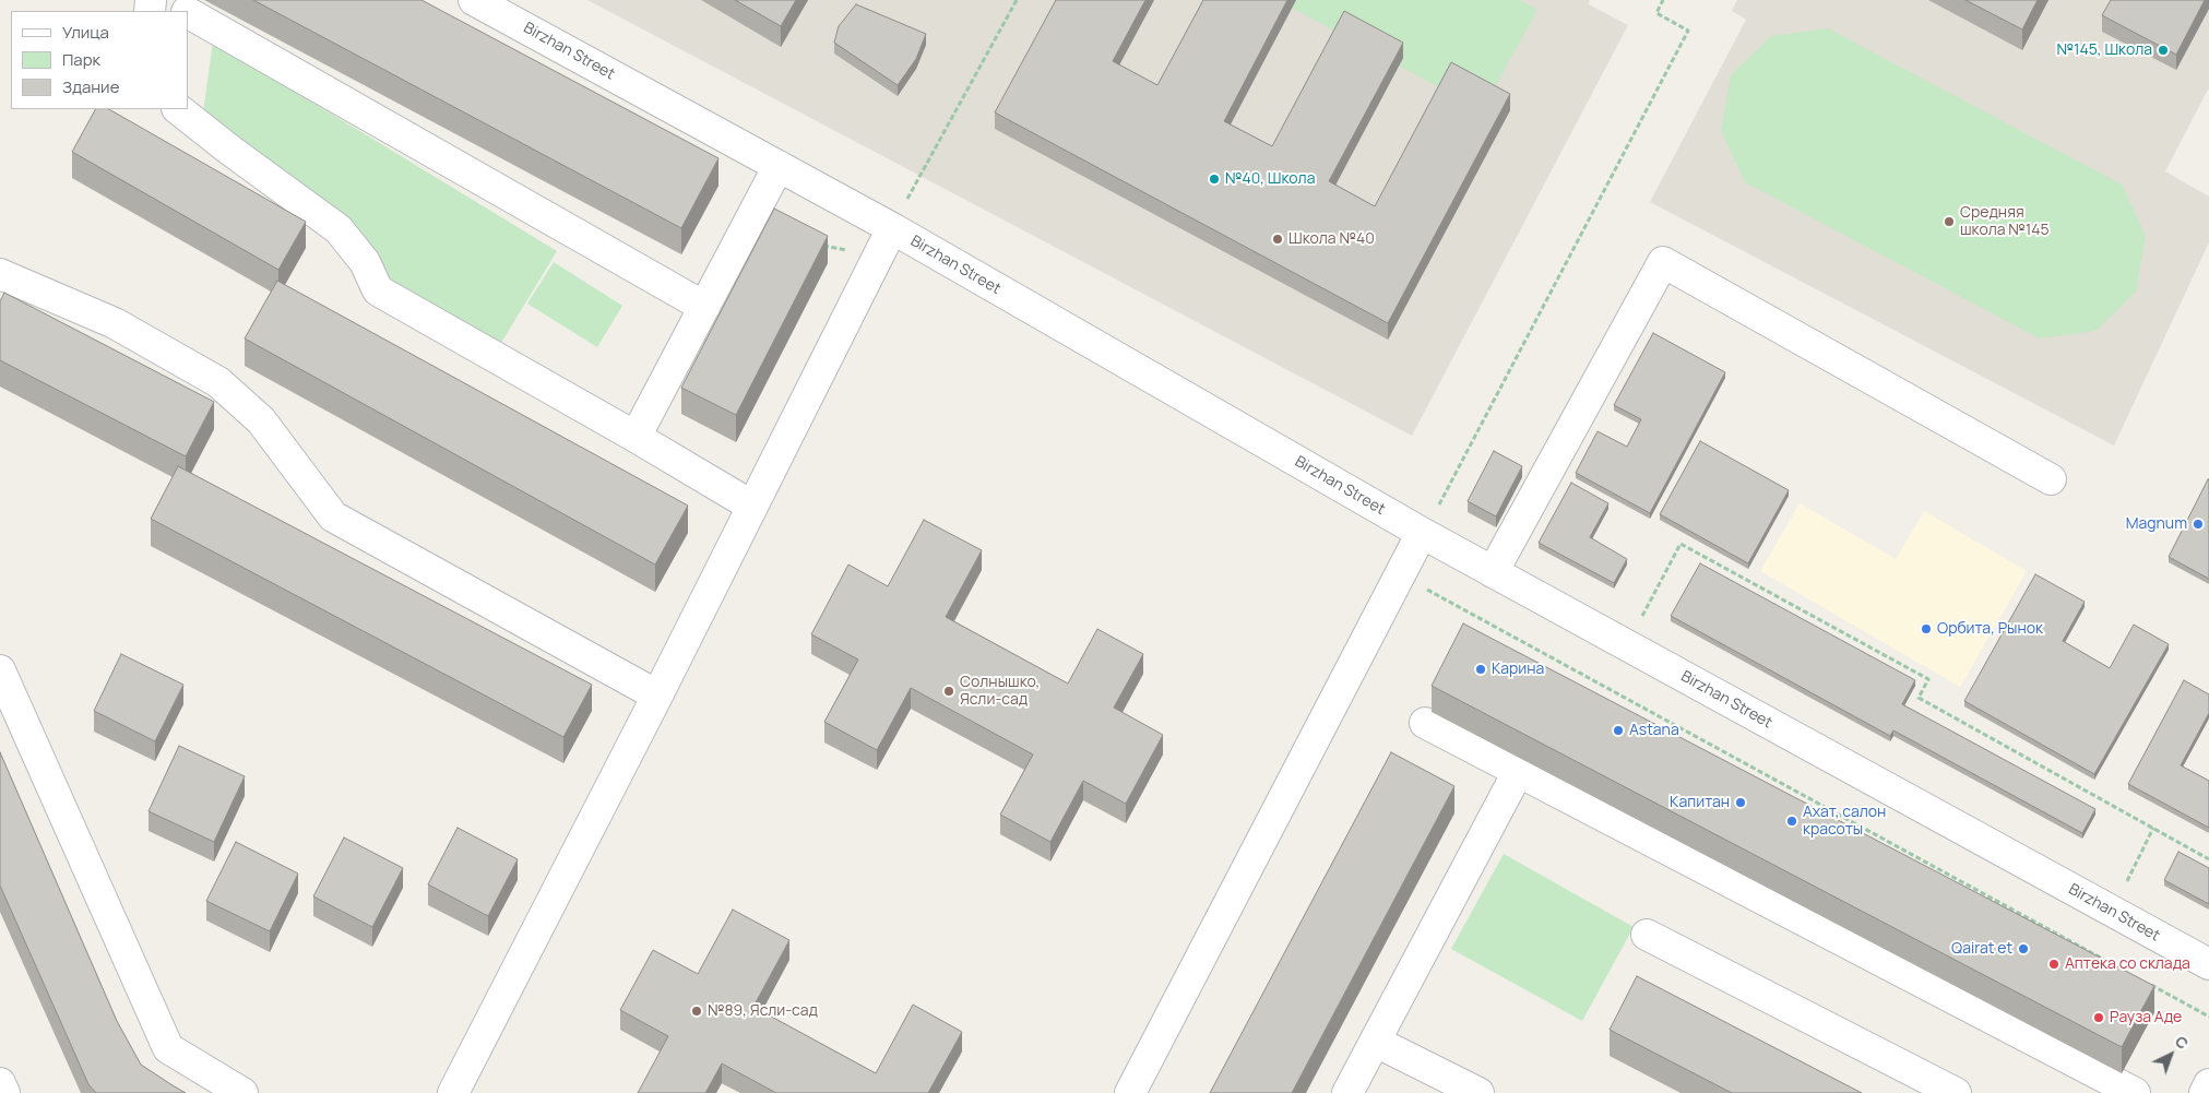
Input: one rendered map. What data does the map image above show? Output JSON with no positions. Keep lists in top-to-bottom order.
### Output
{
  "streets": {
    "street": ["Birzhan Street"]
  },
  "places": [
    "№145, Школа",
    "№40, Школа",
    "Средняя школа №145",
    "Школа №40",
    "Magnum",
    "Орбита, Рынок",
    "Карина",
    "Солнышко, Ясли-сад",
    "Astana",
    "Капитан",
    "Ахат, салон красоты",
    "Qairat et",
    "Аптека со склада",
    "№89, Ясли-сад",
    "Рауза Аде"
  ],
  "legend": ["Улица", "Парк", "Здание"],
  "north": "top right"
}
